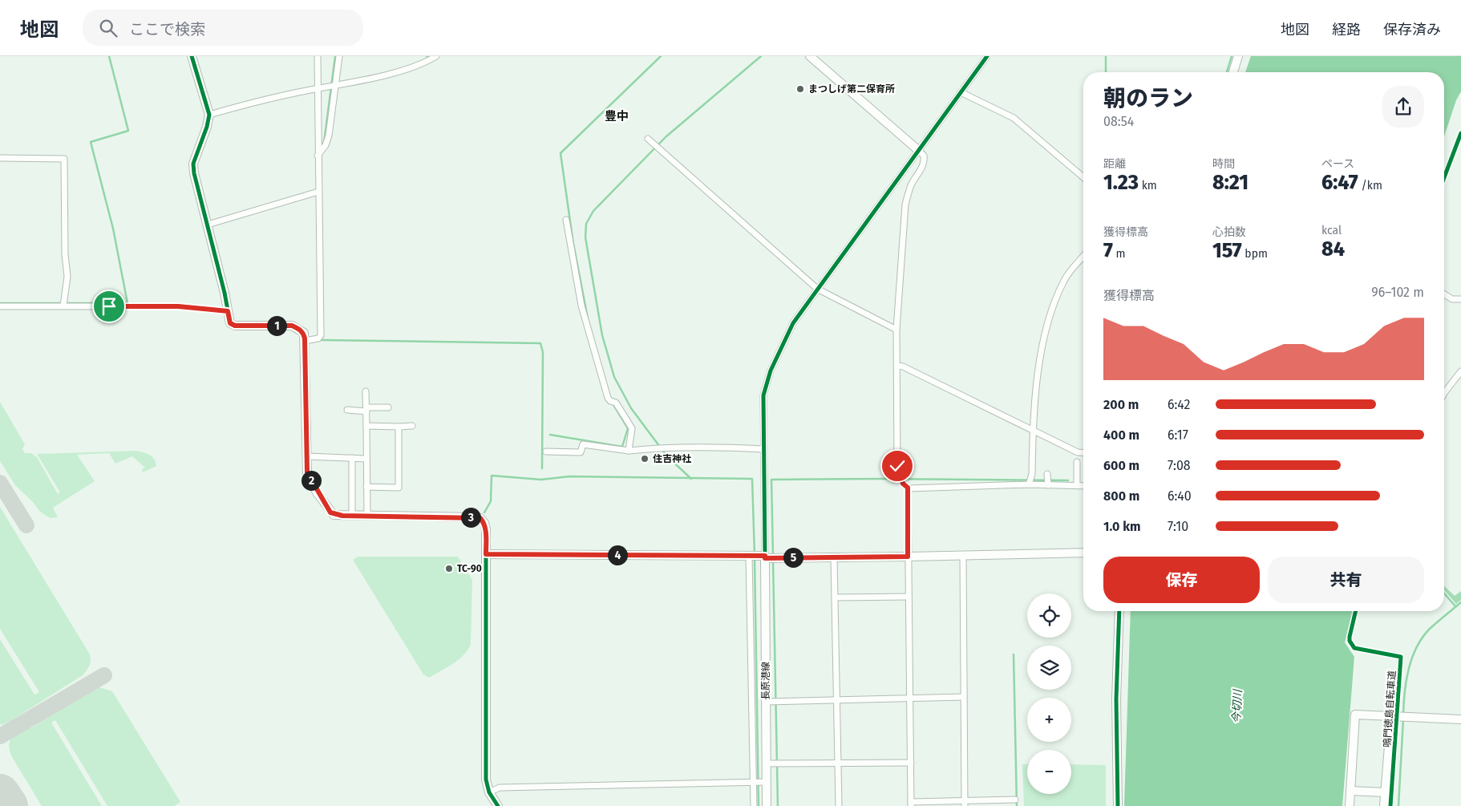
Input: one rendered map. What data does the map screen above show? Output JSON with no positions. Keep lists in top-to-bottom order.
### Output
{
  "streets": {
    "street": ["長原港線"],
    "cycle path": ["鳴門徳島自転車道"]
  },
  "districts": ["豊中"],
  "water": ["今切川"],
  "places": ["まつしげ第二保育所", "住吉神社", "TC-90"],
  "page": {
    "header": "地図",
    "search": "ここで検索",
    "nav": ["地図", "経路", "保存済み"],
    "heading": ["朝のラン", "08:54"],
    "stats": [
      ["距離", "1.23 km"],
      ["時間", "8:21"],
      ["ペース", "6:47 /km"],
      ["獲得標高", "7 m"],
      ["心拍数", "157 bpm"],
      ["kcal", "84"]
    ],
    "chart": ["獲得標高", "96–102 m"],
    "pins": [
      "1",
      "2",
      "3",
      "4",
      "5"
    ],
    "list": [
      {
        "name": "200 m",
        "note": "6:42"
      },
      {
        "name": "400 m",
        "note": "6:17"
      },
      {
        "name": "600 m",
        "note": "7:08"
      },
      {
        "name": "800 m",
        "note": "6:40"
      },
      {
        "name": "1.0 km",
        "note": "7:10"
      }
    ],
    "buttons": ["保存", "共有"],
    "map_buttons": ["+", "−"]
  }
}
